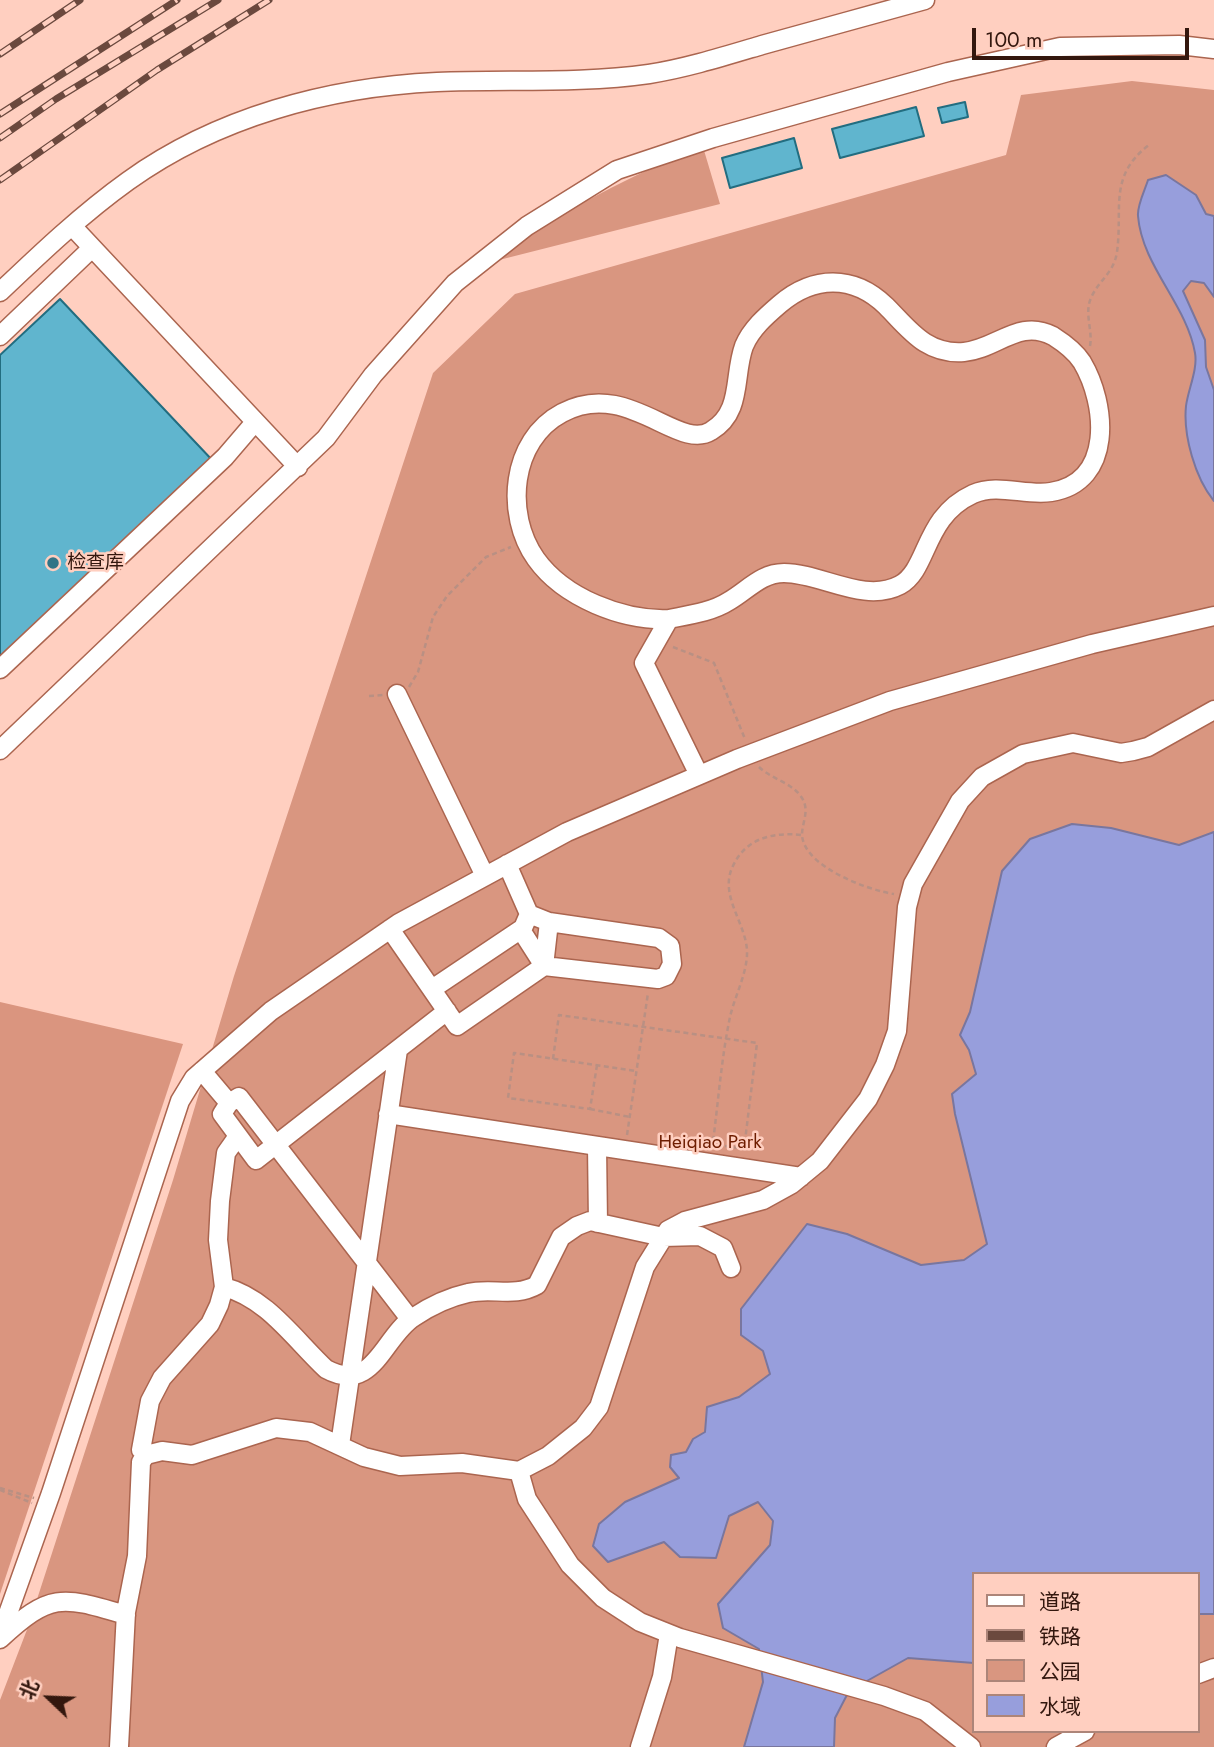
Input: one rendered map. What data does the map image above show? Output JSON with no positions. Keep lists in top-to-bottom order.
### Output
{
  "parks": ["Heiqiao Park"],
  "places": ["检查库"],
  "legend": [
    "道路",
    "铁路",
    "公园",
    "水域"
  ],
  "scale_bar": "100 m",
  "north": "top left"
}
